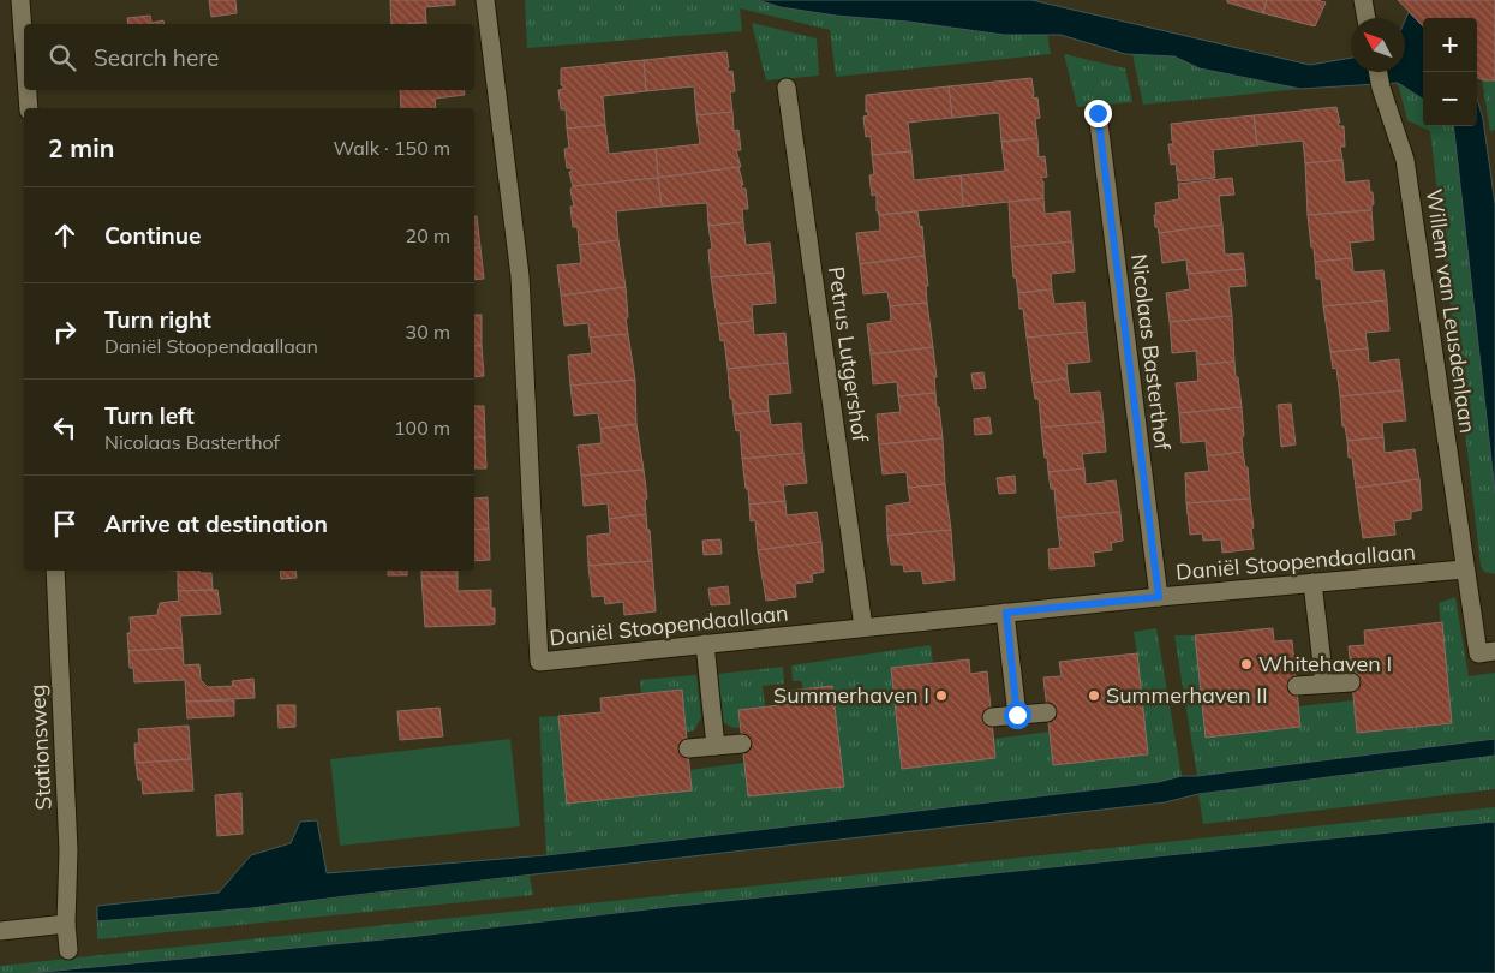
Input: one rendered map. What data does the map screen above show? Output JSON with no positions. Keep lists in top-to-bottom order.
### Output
{
  "streets": {
    "street": [
      "Willem van Leusdenlaan",
      "Nicolaas Basterthof",
      "Petrus Lutgershof",
      "Daniël Stoopendaallaan",
      "Stationsweg"
    ]
  },
  "crossings": [
    ["Willem van Leusdenlaan", "Daniël Stoopendaallaan"],
    ["Nicolaas Basterthof", "Daniël Stoopendaallaan"],
    ["Petrus Lutgershof", "Daniël Stoopendaallaan"]
  ],
  "places": ["Whitehaven I", "Summerhaven I", "Summerhaven II"],
  "north": "top left",
  "page": {
    "map_buttons": ["+", "−"],
    "search": "Search here",
    "heading": ["2 min", "Walk · 150 m"],
    "list": [
      ["Continue", "20 m"],
      ["Turn right", "Daniël Stoopendaallaan", "30 m"],
      ["Turn left", "Nicolaas Basterthof", "100 m"],
      "Arrive at destination"
    ]
  }
}
